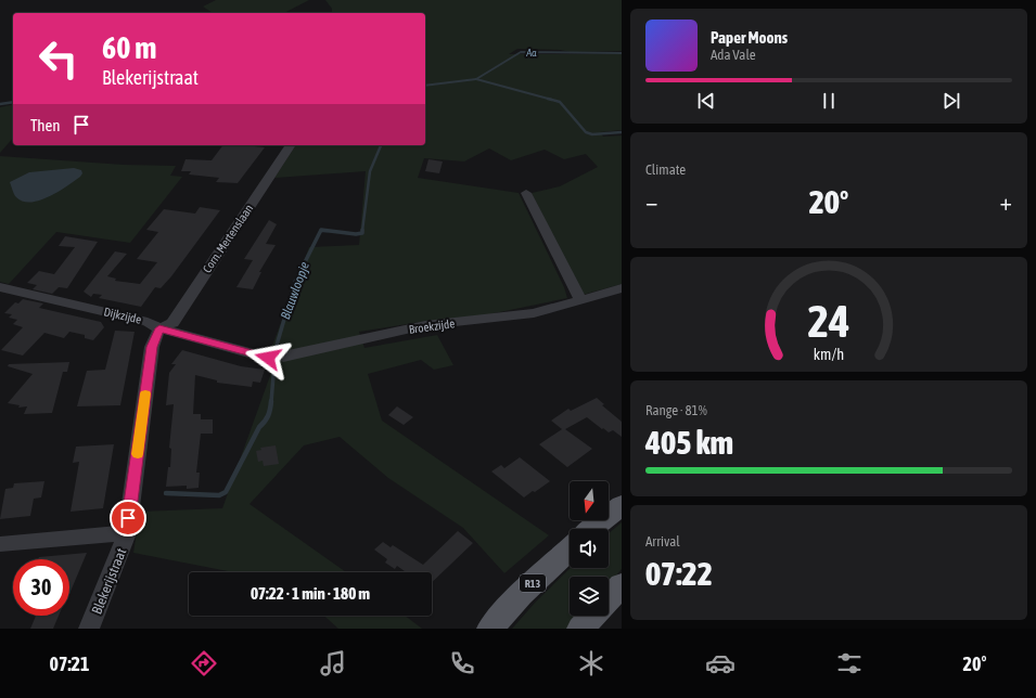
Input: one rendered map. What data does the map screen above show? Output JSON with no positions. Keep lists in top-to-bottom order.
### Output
{
  "streets": {
    "main road": ["R13"],
    "street": [
      "Corn. Mertenslaan",
      "Dijkzijde",
      "Broekzijde",
      "Blekerijstraat"
    ]
  },
  "crossings": [
    ["Corn. Mertenslaan", "Dijkzijde"],
    ["Corn. Mertenslaan", "Blekerijstraat"],
    ["Dijkzijde", "Blekerijstraat"]
  ],
  "water": ["Aa", "Blauwloopje"],
  "north": "bottom",
  "page": {
    "turn": ["60 m", "Blekerijstraat"],
    "song": ["Paper Moons", "Ada Vale"],
    "then": "Then",
    "tile": [
      "Climate",
      ["Range · 81%", "405 km"],
      ["Arrival", "07:22"]
    ],
    "heat": ["−", "20°", "+"],
    "limit": "30",
    "trip": "07:22 · 1 min · 180 m",
    "tabs": ["07:21", "20°"],
    "gauge": ["24", "km/h"]
  }
}
